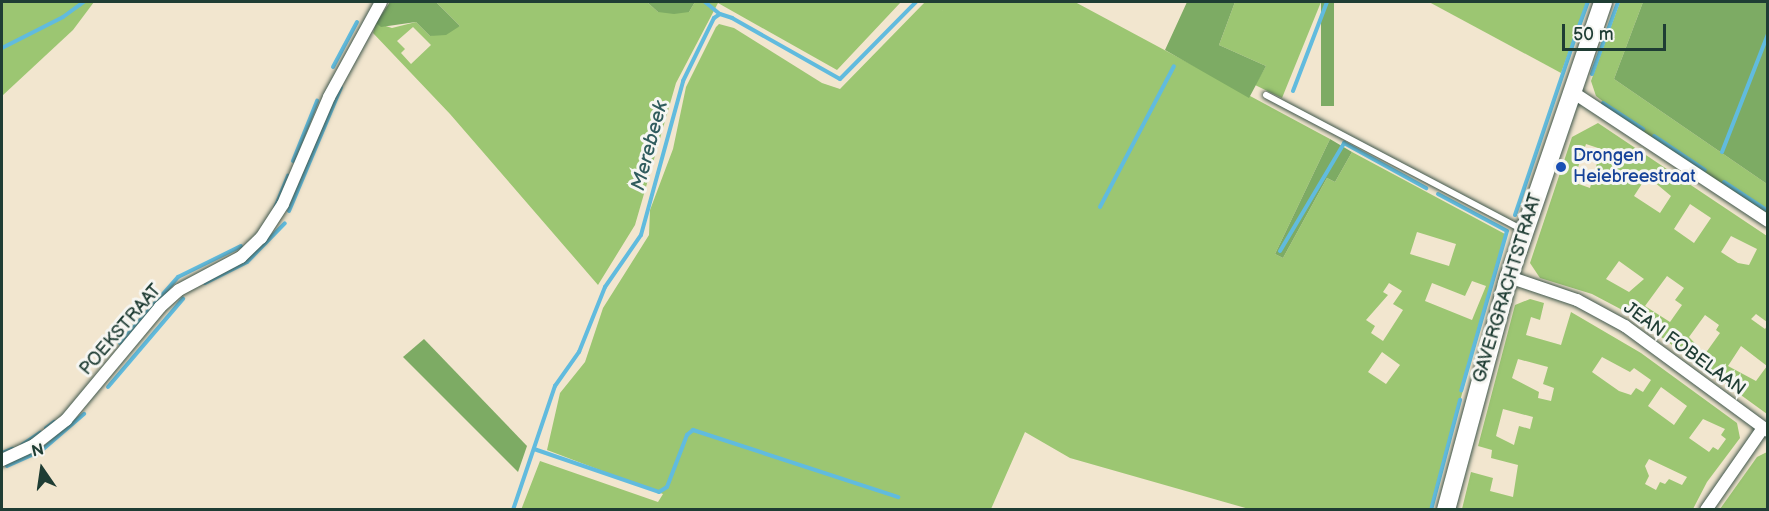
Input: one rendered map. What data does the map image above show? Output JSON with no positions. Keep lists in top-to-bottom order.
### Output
{
  "streets": {
    "street": ["GAVERGRACHTSTRAAT", "POEKSTRAAT", "JEAN FOBELAAN"]
  },
  "crossings": [
    ["GAVERGRACHTSTRAAT", "JEAN FOBELAAN"]
  ],
  "water": ["Merebeek"],
  "places": ["Drongen Heiebreestraat"],
  "scale_bar": "50 m",
  "north": "top"
}
